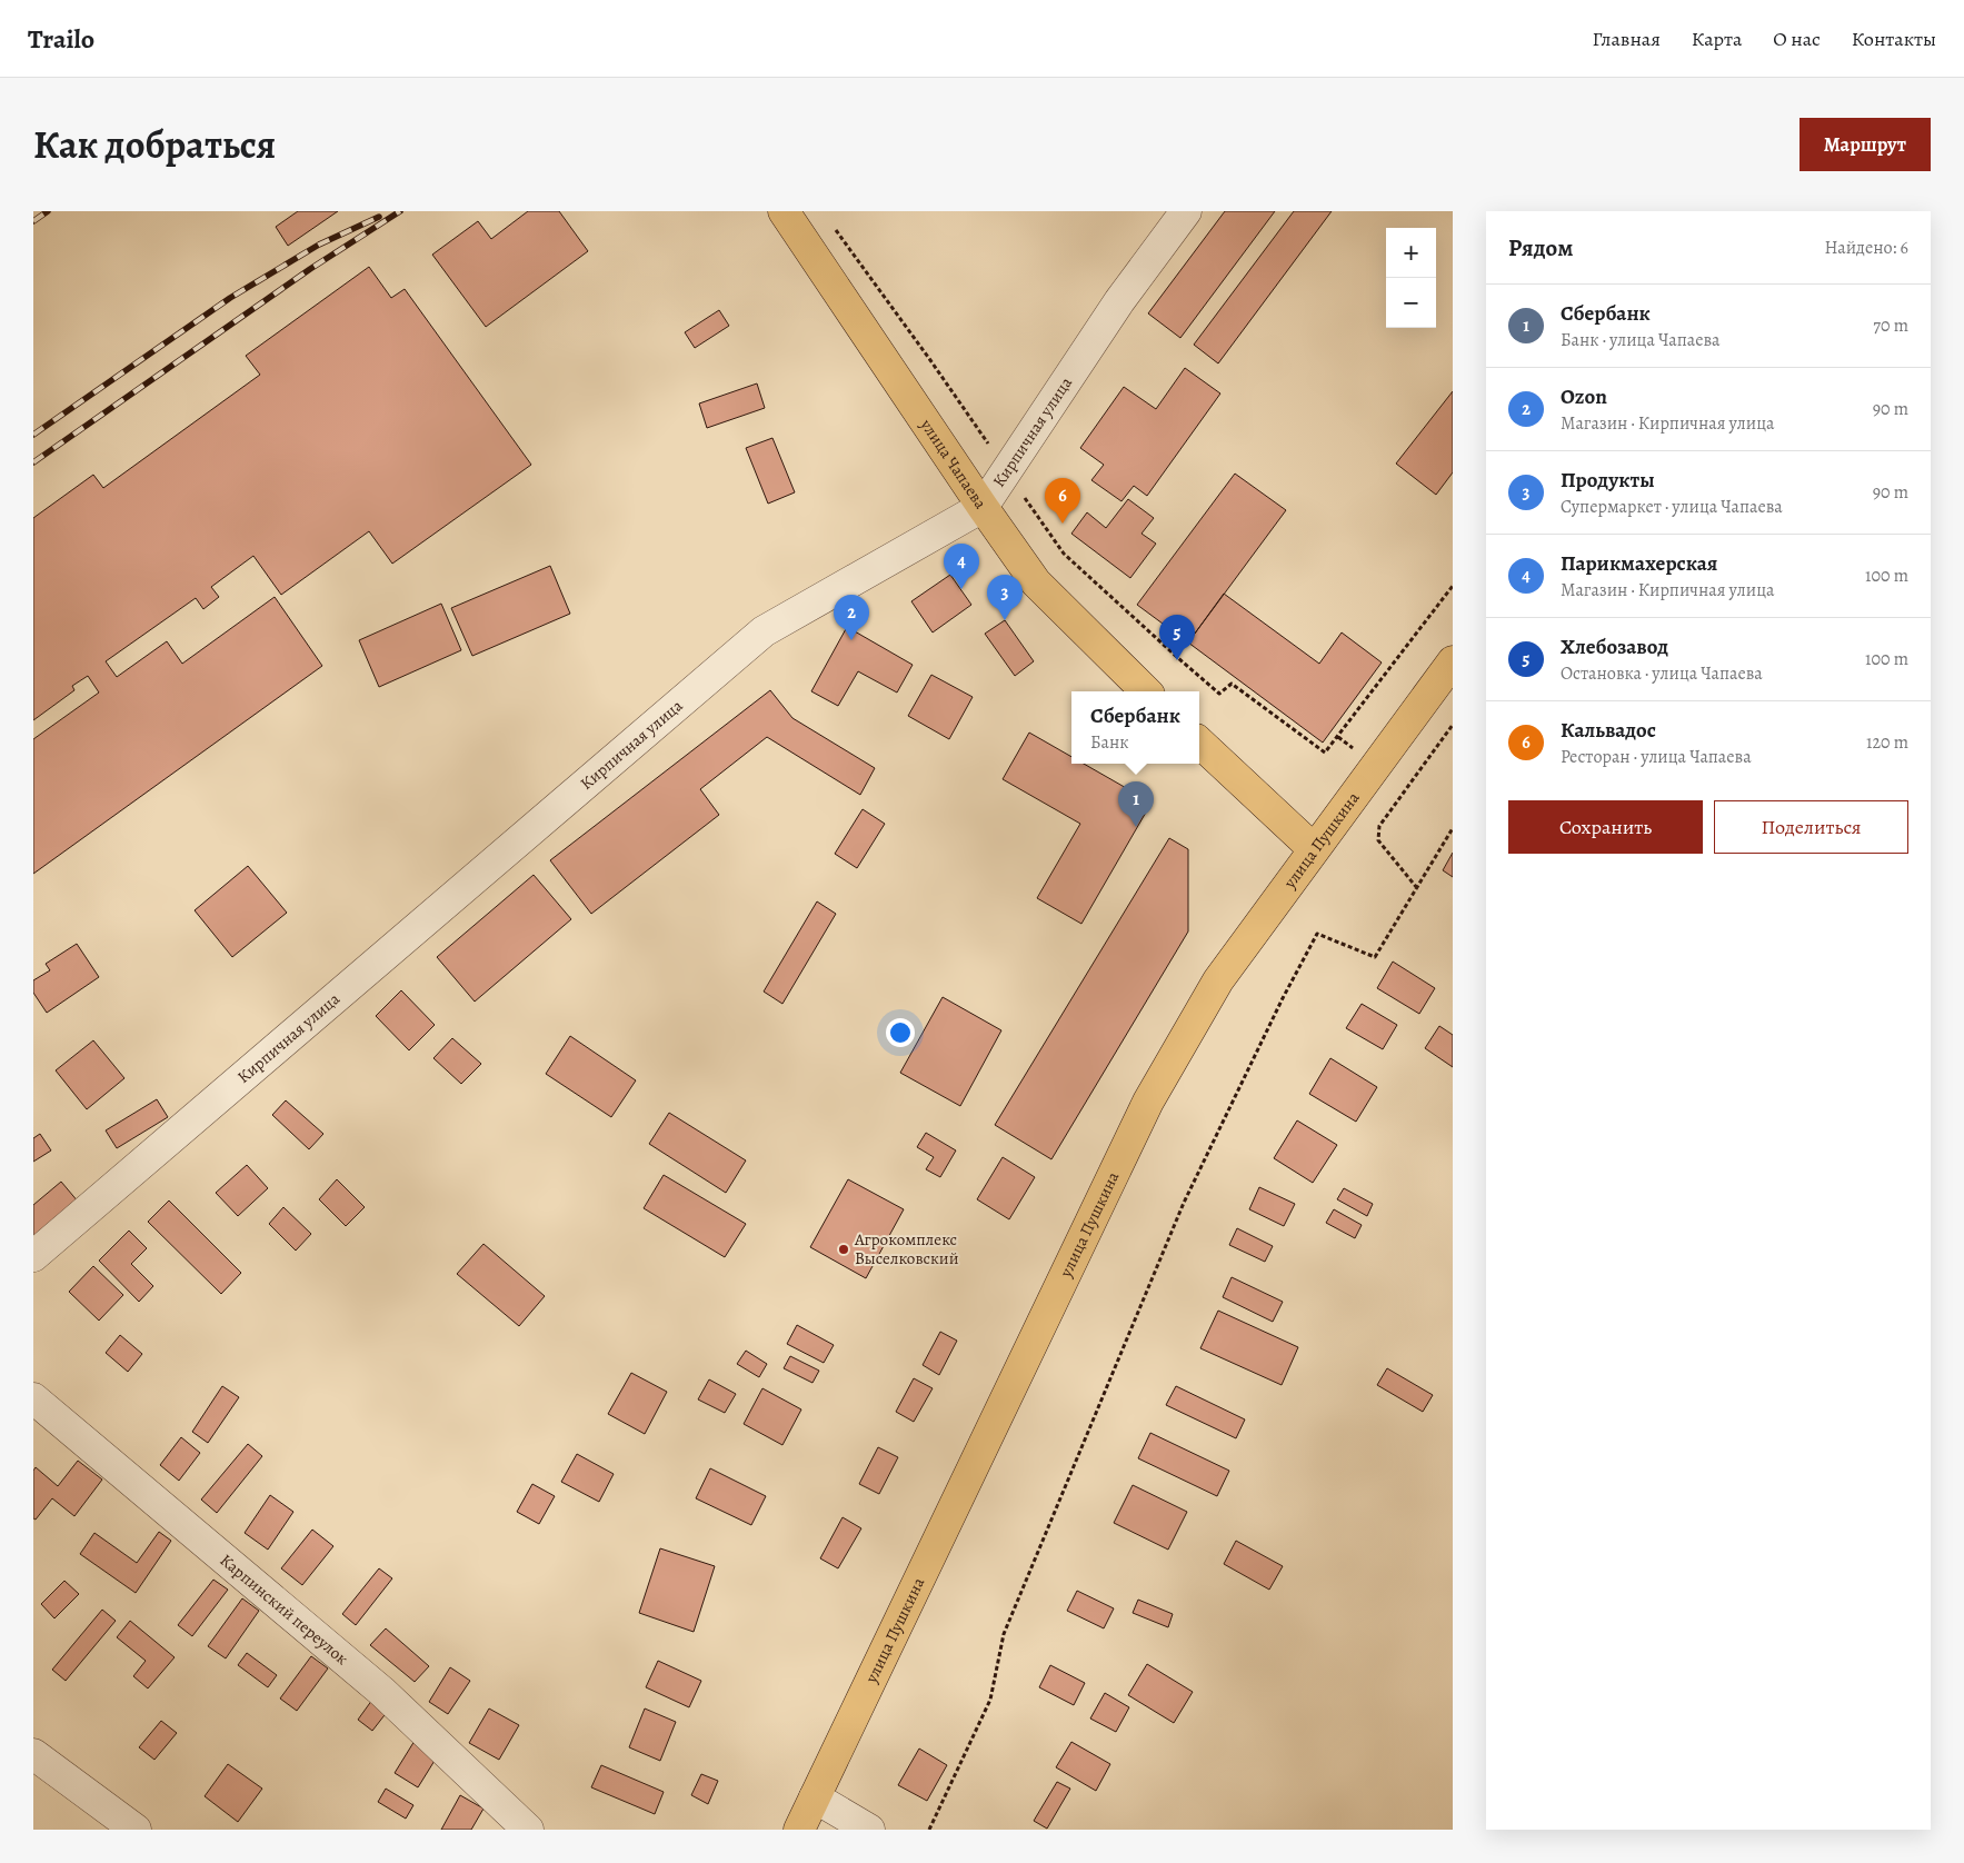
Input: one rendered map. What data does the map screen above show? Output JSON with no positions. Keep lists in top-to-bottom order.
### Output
{
  "streets": {
    "main road": ["улица Чапаева", "улица Пушкина"],
    "street": ["Кирпичная улица", "Карпинский переулок"]
  },
  "crossings": [
    ["Кирпичная улица", "улица Чапаева"]
  ],
  "places": ["Агрокомплекс Выселковский"],
  "page": {
    "header": "Trailo",
    "nav": [
      "Главная",
      "Карта",
      "О нас",
      "Контакты"
    ],
    "title": "Как добраться",
    "buttons": [
      "Маршрут",
      ["Сохранить", "Поделиться"]
    ],
    "heading": ["Рядом", "Найдено: 6"],
    "map_buttons": ["+", "−"],
    "list": [
      {
        "mark": "1",
        "name": "Сбербанк",
        "note": "Банк · улица Чапаева",
        "value": "70 m"
      },
      {
        "mark": "2",
        "name": "Ozon",
        "note": "Магазин · Кирпичная улица",
        "value": "90 m"
      },
      {
        "mark": "3",
        "name": "Продукты",
        "note": "Супермаркет · улица Чапаева",
        "value": "90 m"
      },
      {
        "mark": "4",
        "name": "Парикмахерская",
        "note": "Магазин · Кирпичная улица",
        "value": "100 m"
      },
      {
        "mark": "5",
        "name": "Хлебозавод",
        "note": "Остановка · улица Чапаева",
        "value": "100 m"
      },
      {
        "mark": "6",
        "name": "Кальвадос",
        "note": "Ресторан · улица Чапаева",
        "value": "120 m"
      }
    ],
    "pins": [
      "6",
      "4",
      "3",
      "2",
      "5",
      "1"
    ],
    "popup": ["Сбербанк", "Банк"]
  }
}
